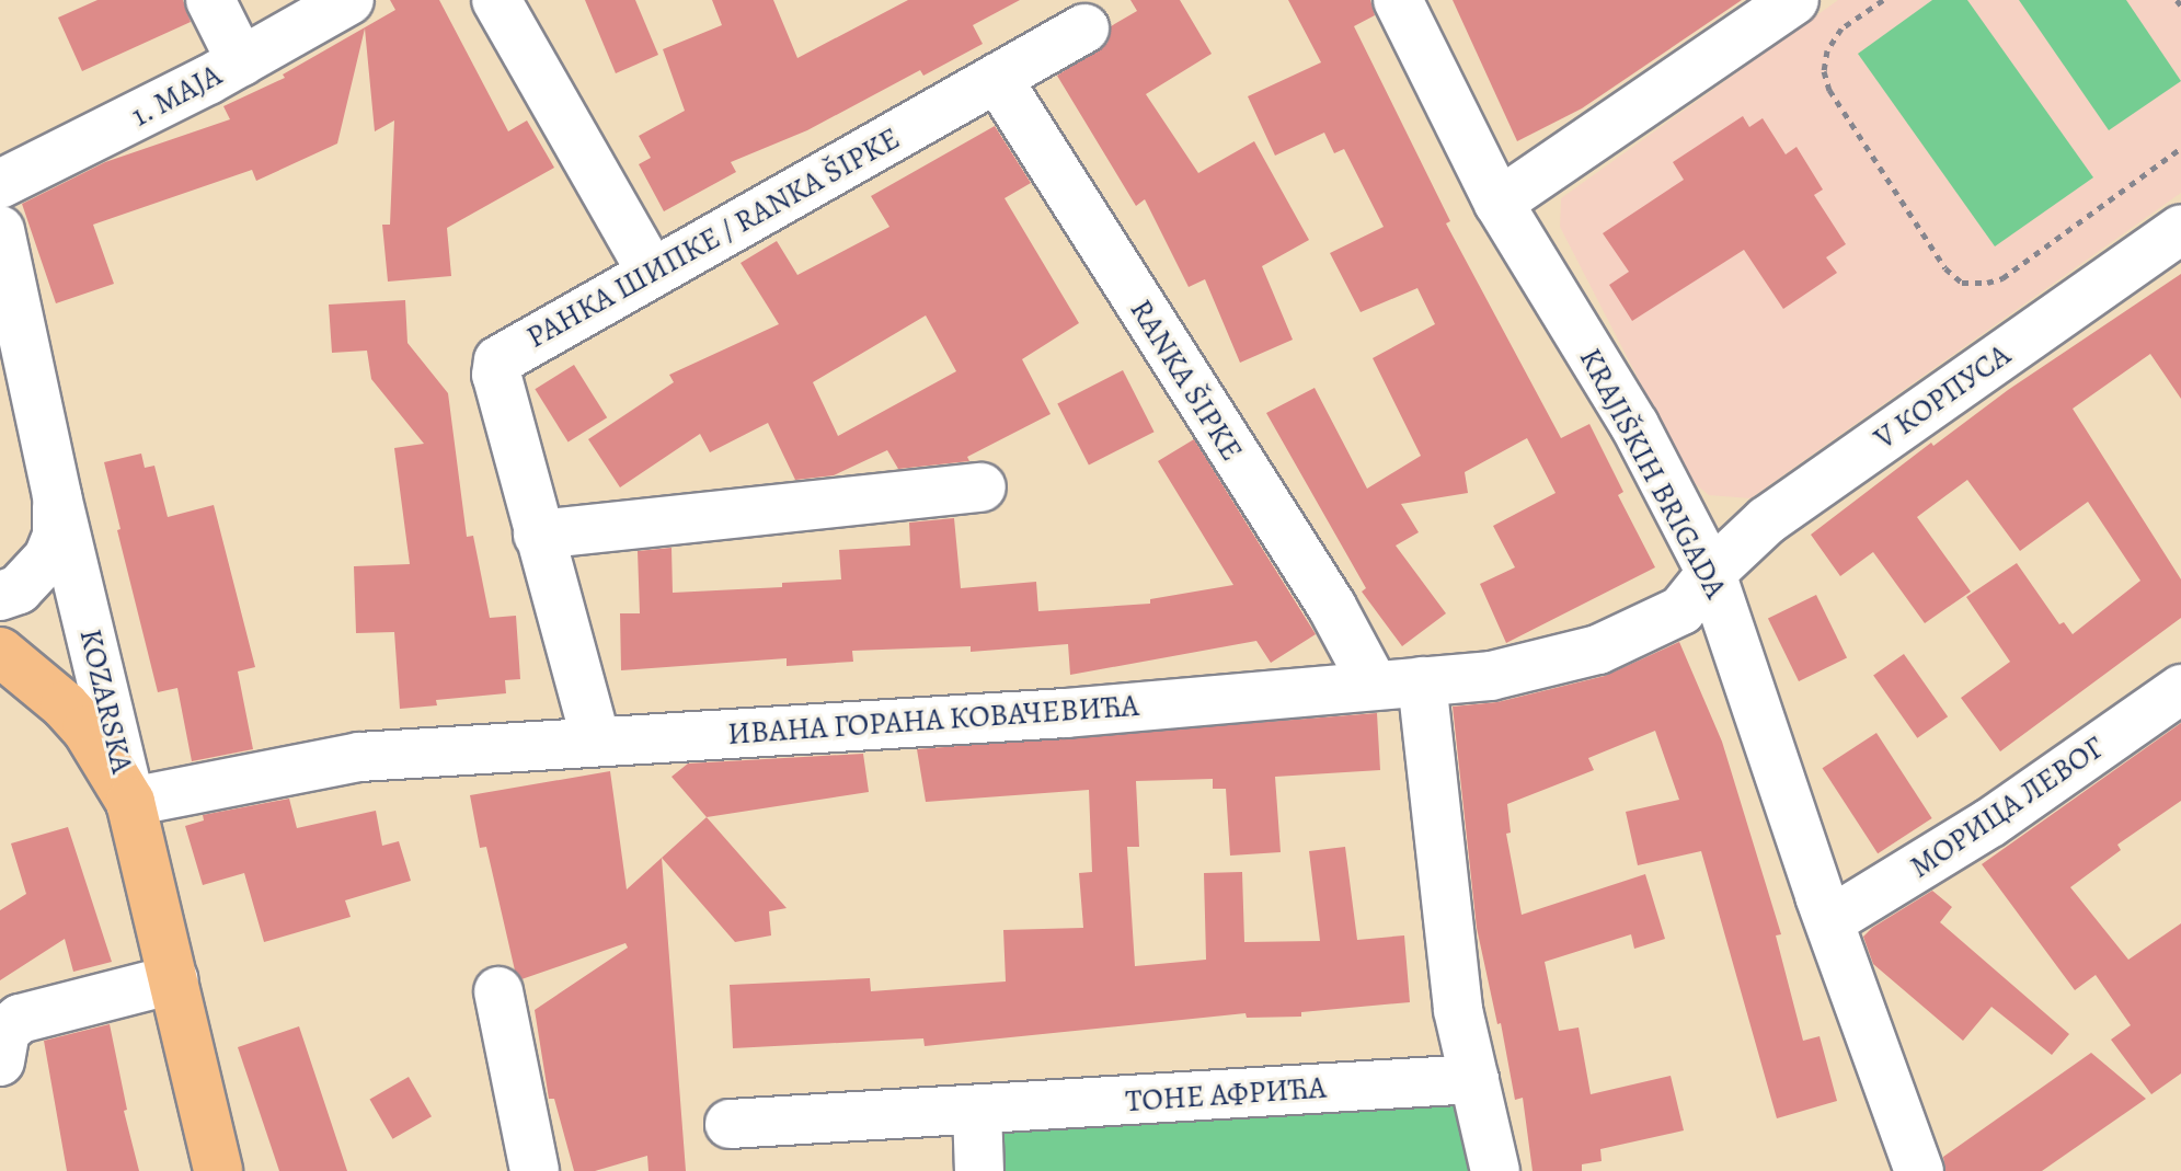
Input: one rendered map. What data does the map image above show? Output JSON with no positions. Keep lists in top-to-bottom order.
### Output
{
  "streets": {
    "main road": ["KOZARSKA"],
    "street": [
      "1. МАЈА",
      "РАНКА ШИПКЕ / RANKA ŠIPKE",
      "RANKA ŠIPKE",
      "V КОРПУСА",
      "KRAJIŠKIH BRIGADA",
      "ИВАНА ГОРАНА КОВАЧЕВИЋА",
      "МОРИЦА ЛЕВОГ",
      "ТОНЕ АФРИЋА"
    ]
  },
  "crossings": [
    ["РАНКА ШИПКЕ / RANKA ŠIPKE", "RANKA ŠIPKE"],
    ["РАНКА ШИПКЕ / RANKA ŠIPKE", "ИВАНА ГОРАНА КОВАЧЕВИЋА"],
    ["RANKA ŠIPKE", "ИВАНА ГОРАНА КОВАЧЕВИЋА"],
    ["V КОРПУСА", "KRAJIŠKIH BRIGADA"],
    ["V КОРПУСА", "ИВАНА ГОРАНА КОВАЧЕВИЋА"],
    ["KRAJIŠKIH BRIGADA", "ИВАНА ГОРАНА КОВАЧЕВИЋА"],
    ["KRAJIŠKIH BRIGADA", "МОРИЦА ЛЕВОГ"],
    ["KOZARSKA", "ИВАНА ГОРАНА КОВАЧЕВИЋА"]
  ]
}
